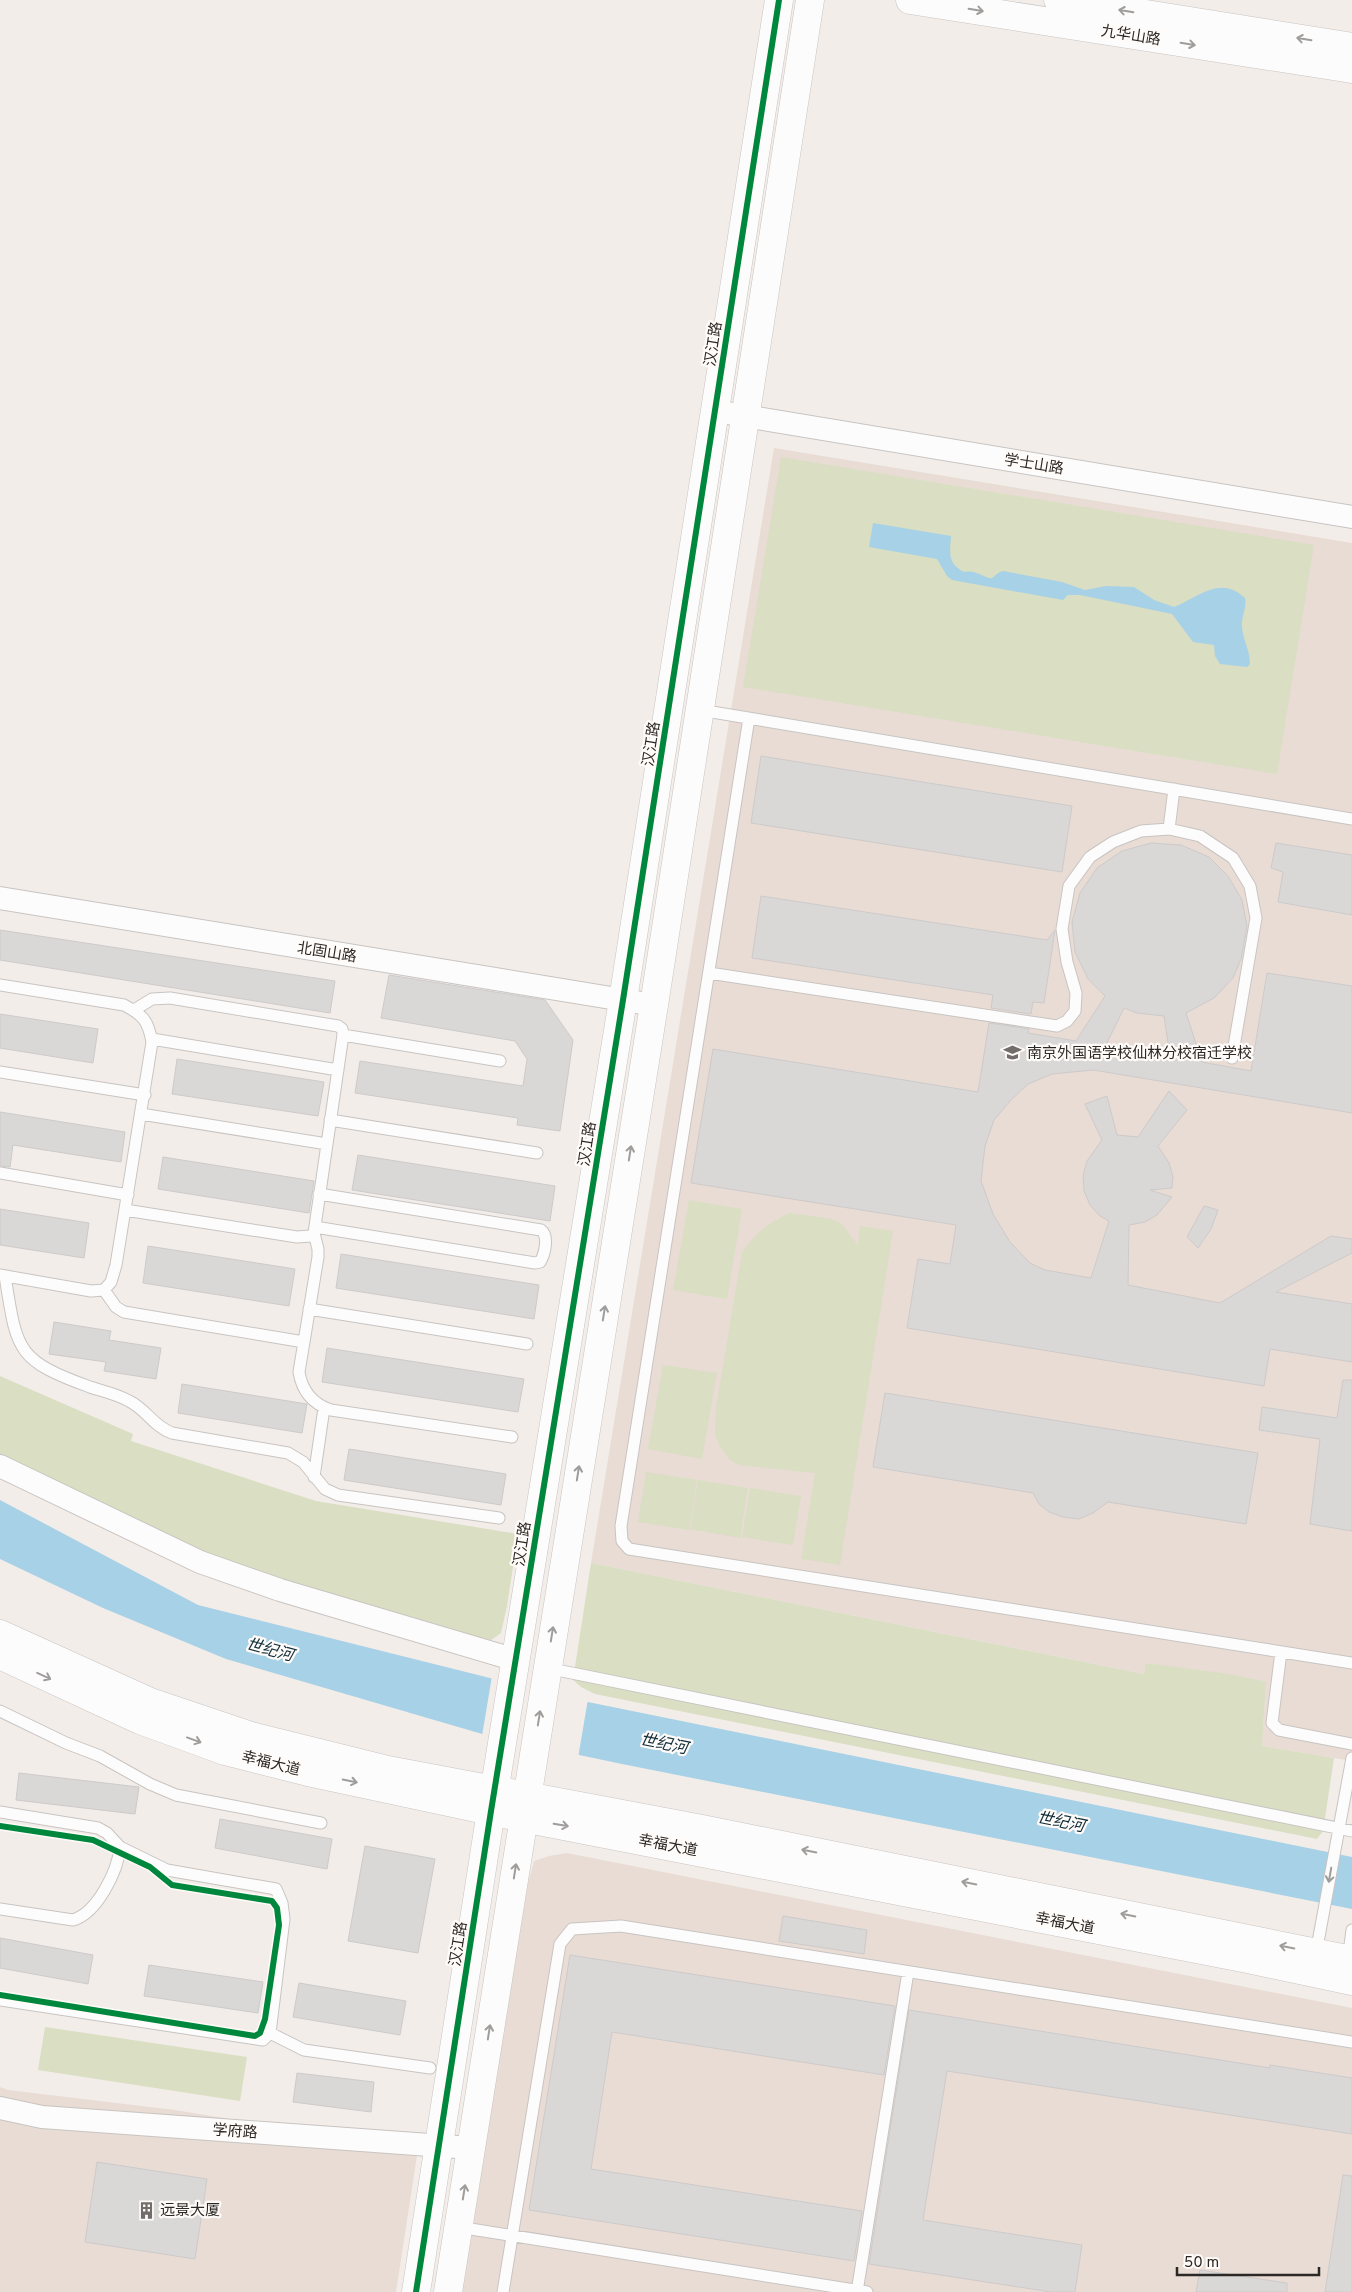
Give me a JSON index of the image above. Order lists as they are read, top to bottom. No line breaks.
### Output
{"streets":{"street":["九华山路","汉江路","学士山路","北固山路","幸福大道","学府路"]},"crossings":[["汉江路","学士山路"],["汉江路","北固山路"],["汉江路","幸福大道"],["汉江路","学府路"]],"water":["世纪河"],"places":{"school or university":["南京外国语学校仙林分校宿迁学校"],"building":["远景大厦"]},"scale_bar":"50 m"}
